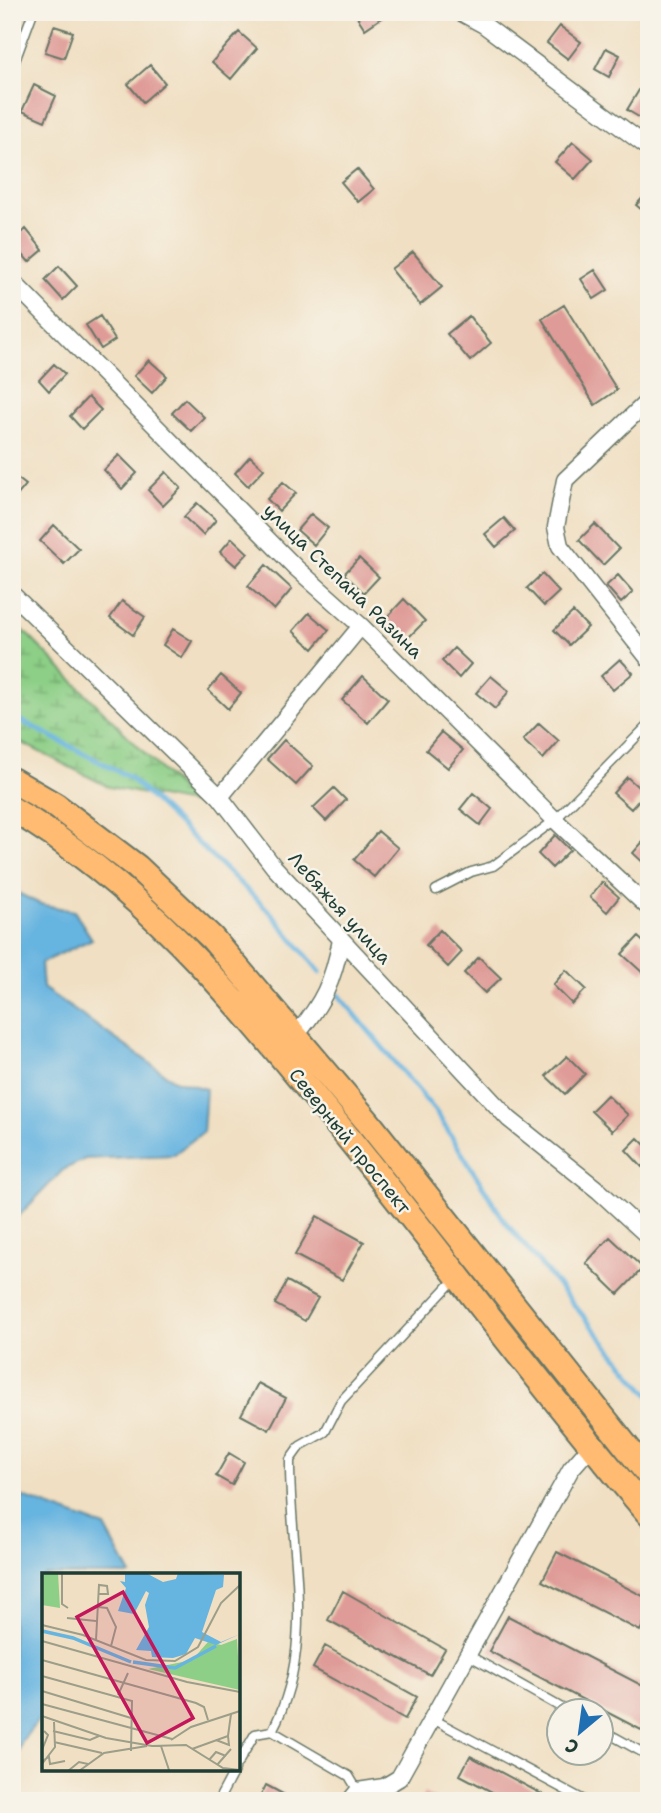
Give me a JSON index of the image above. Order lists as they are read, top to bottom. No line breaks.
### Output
{"streets":{"main road":["Северный проспект"],"street":["улица Степана Разина","Лебяжья улица"]},"north":"bottom left"}
